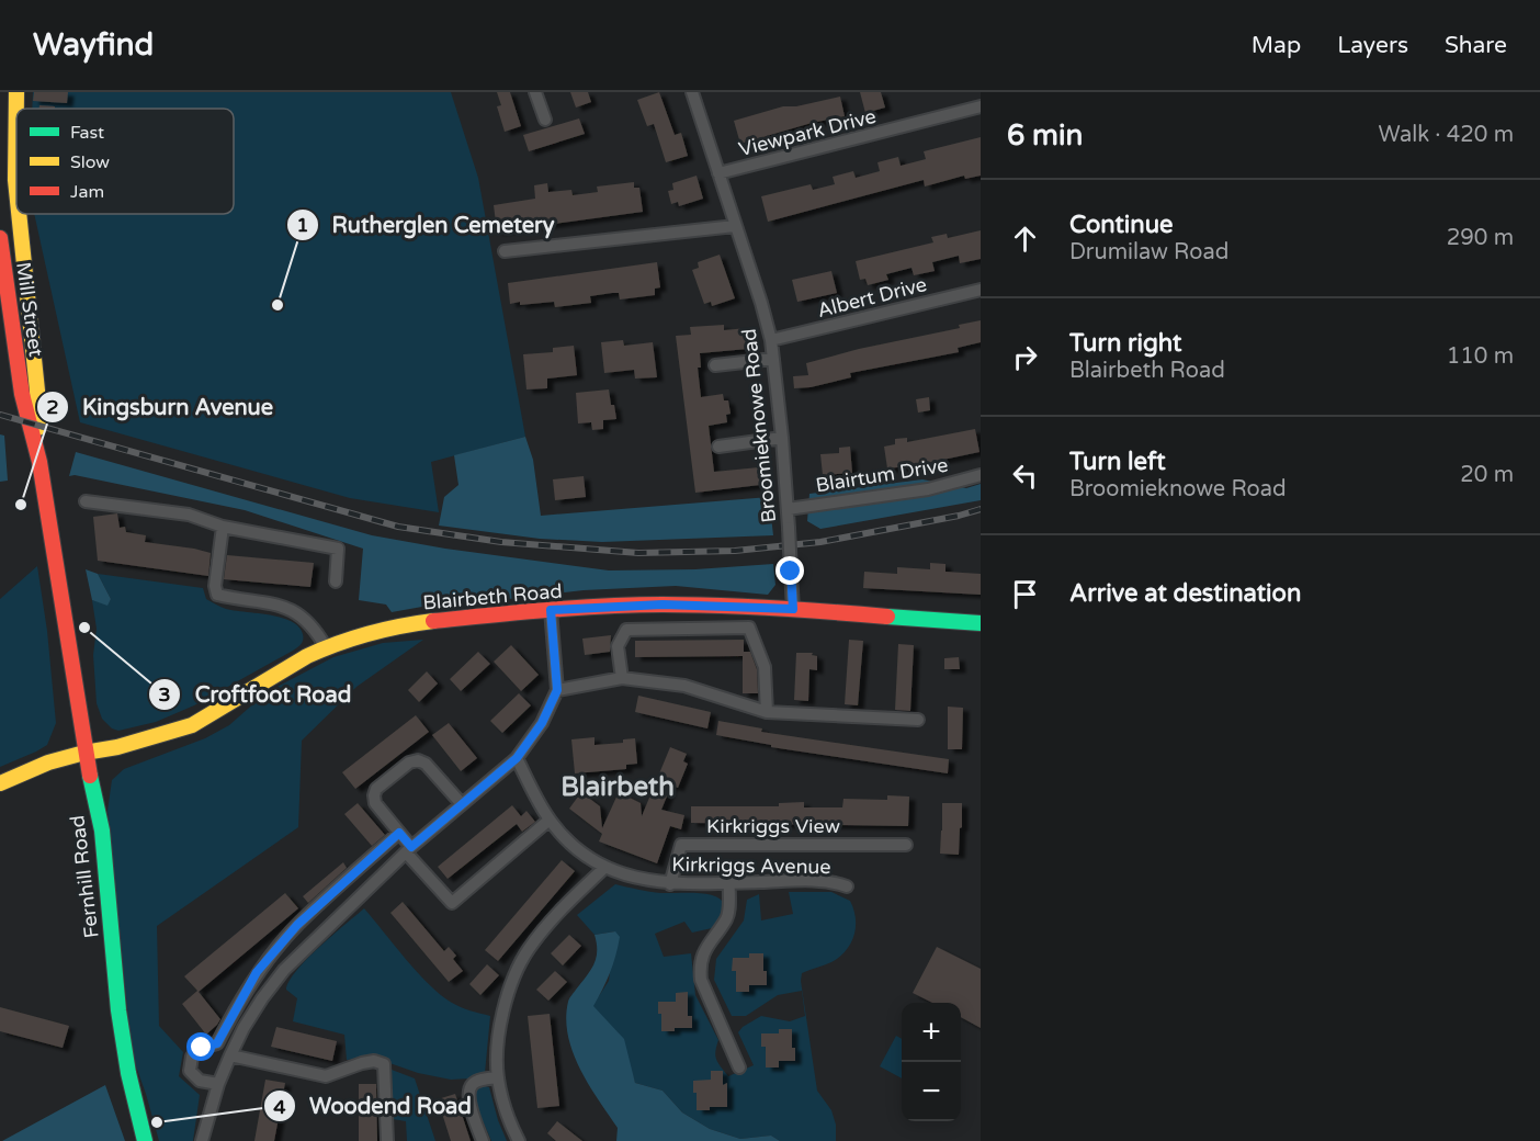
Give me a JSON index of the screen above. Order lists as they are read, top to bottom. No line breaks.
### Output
{"streets":{"main road":["Mill Street","Blairbeth Road","Fernhill Road"],"street":["Viewpark Drive","Albert Drive","Broomieknowe Road","Blairtum Drive","Kirkriggs View","Kirkriggs Avenue"]},"crossings":[["Viewpark Drive","Broomieknowe Road"],["Albert Drive","Broomieknowe Road"],["Mill Street","Fernhill Road"],["Broomieknowe Road","Blairtum Drive"],["Broomieknowe Road","Blairbeth Road"],["Blairbeth Road","Fernhill Road"],["Kirkriggs View","Kirkriggs Avenue"]],"districts":["Blairbeth"],"places":["Rutherglen Cemetery","Kingsburn Avenue","Croftfoot Road","Woodend Road"],"legend":["Fast","Slow","Jam"],"page":{"header":"Wayfind","nav":["Map","Layers","Share"],"heading":["6 min","Walk · 420 m"],"list":[["Continue","Drumilaw Road","290 m"],["Turn right","Blairbeth Road","110 m"],["Turn left","Broomieknowe Road","20 m"],"Arrive at destination"],"map_buttons":["+","−"]}}
